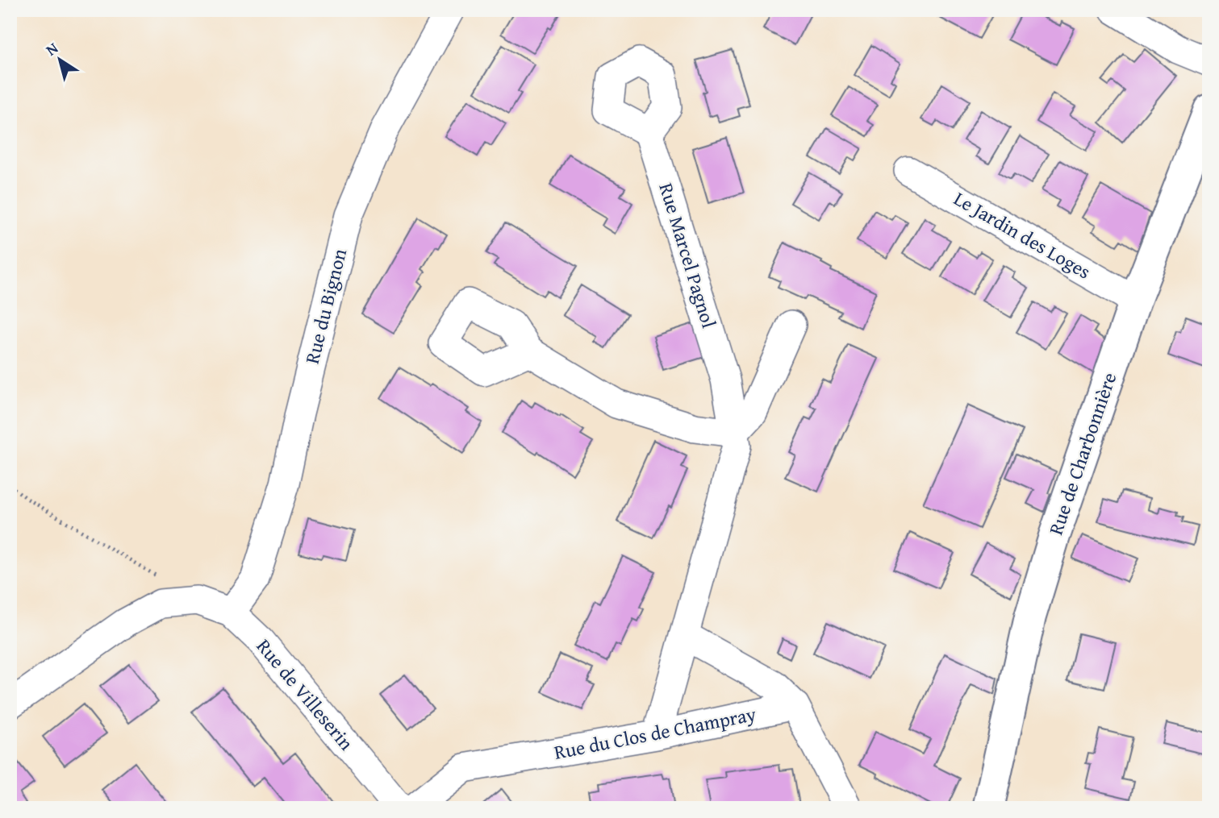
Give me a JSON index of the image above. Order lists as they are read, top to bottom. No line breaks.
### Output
{"streets":{"street":["Le Jardin des Loges","Rue Marcel Pagnol","Rue du Bignon","Rue de Charbonnière","Rue de Villeserin","Rue du Clos de Champray"]},"crossings":[["Le Jardin des Loges","Rue de Charbonnière"],["Rue Marcel Pagnol","Rue du Clos de Champray"],["Rue du Bignon","Rue de Villeserin"]],"north":"top left"}
